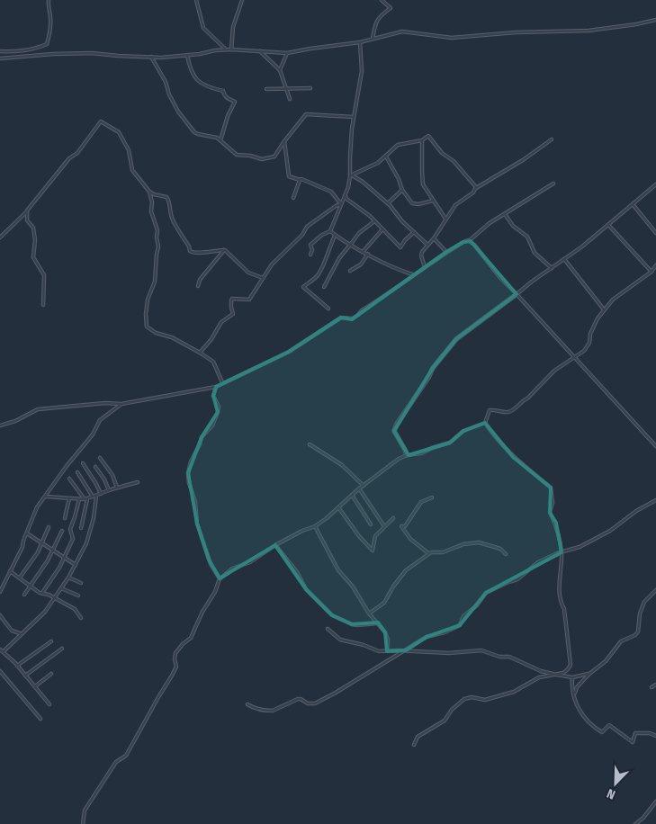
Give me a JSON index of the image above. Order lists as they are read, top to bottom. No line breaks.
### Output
{"north":"bottom left"}
